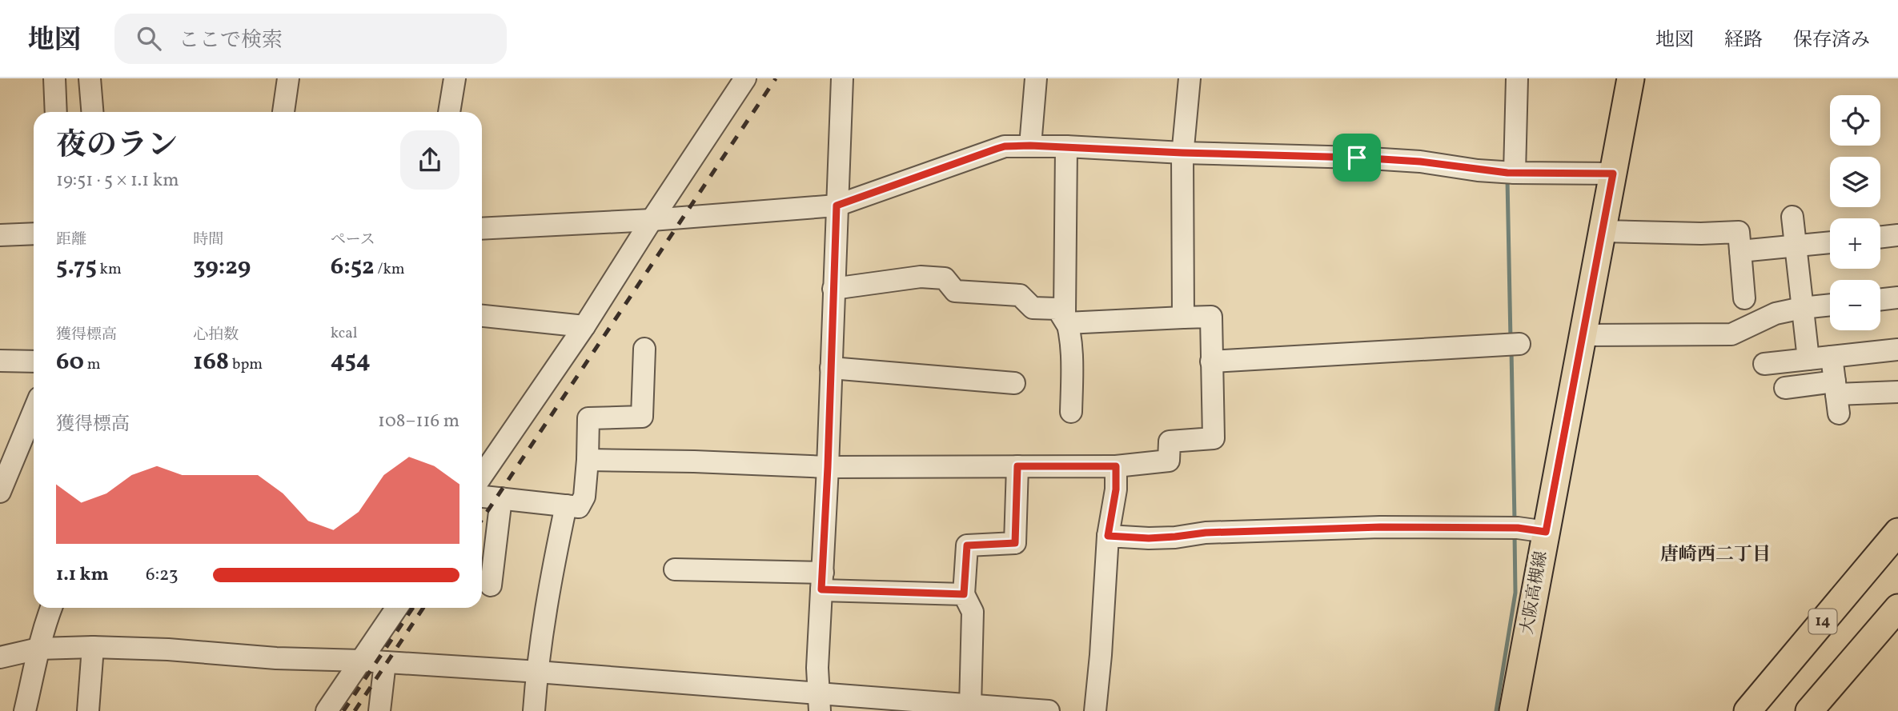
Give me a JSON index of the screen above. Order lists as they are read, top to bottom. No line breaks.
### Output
{"streets":{"main road":["大阪高槻線","14"]},"districts":["唐崎西二丁目"],"page":{"header":"地図","search":"ここで検索","nav":["地図","経路","保存済み"],"map_buttons":["+","−"],"heading":["夜のラン","19:51 · 5 × 1.1 km"],"stats":[["距離","5.75 km"],["時間","39:29"],["ペース","6:52 /km"],["獲得標高","60 m"],["心拍数","168 bpm"],["kcal","454"]],"chart":["獲得標高","108–116 m"],"list":[{"name":"1.1 km","note":"6:23"}]}}
